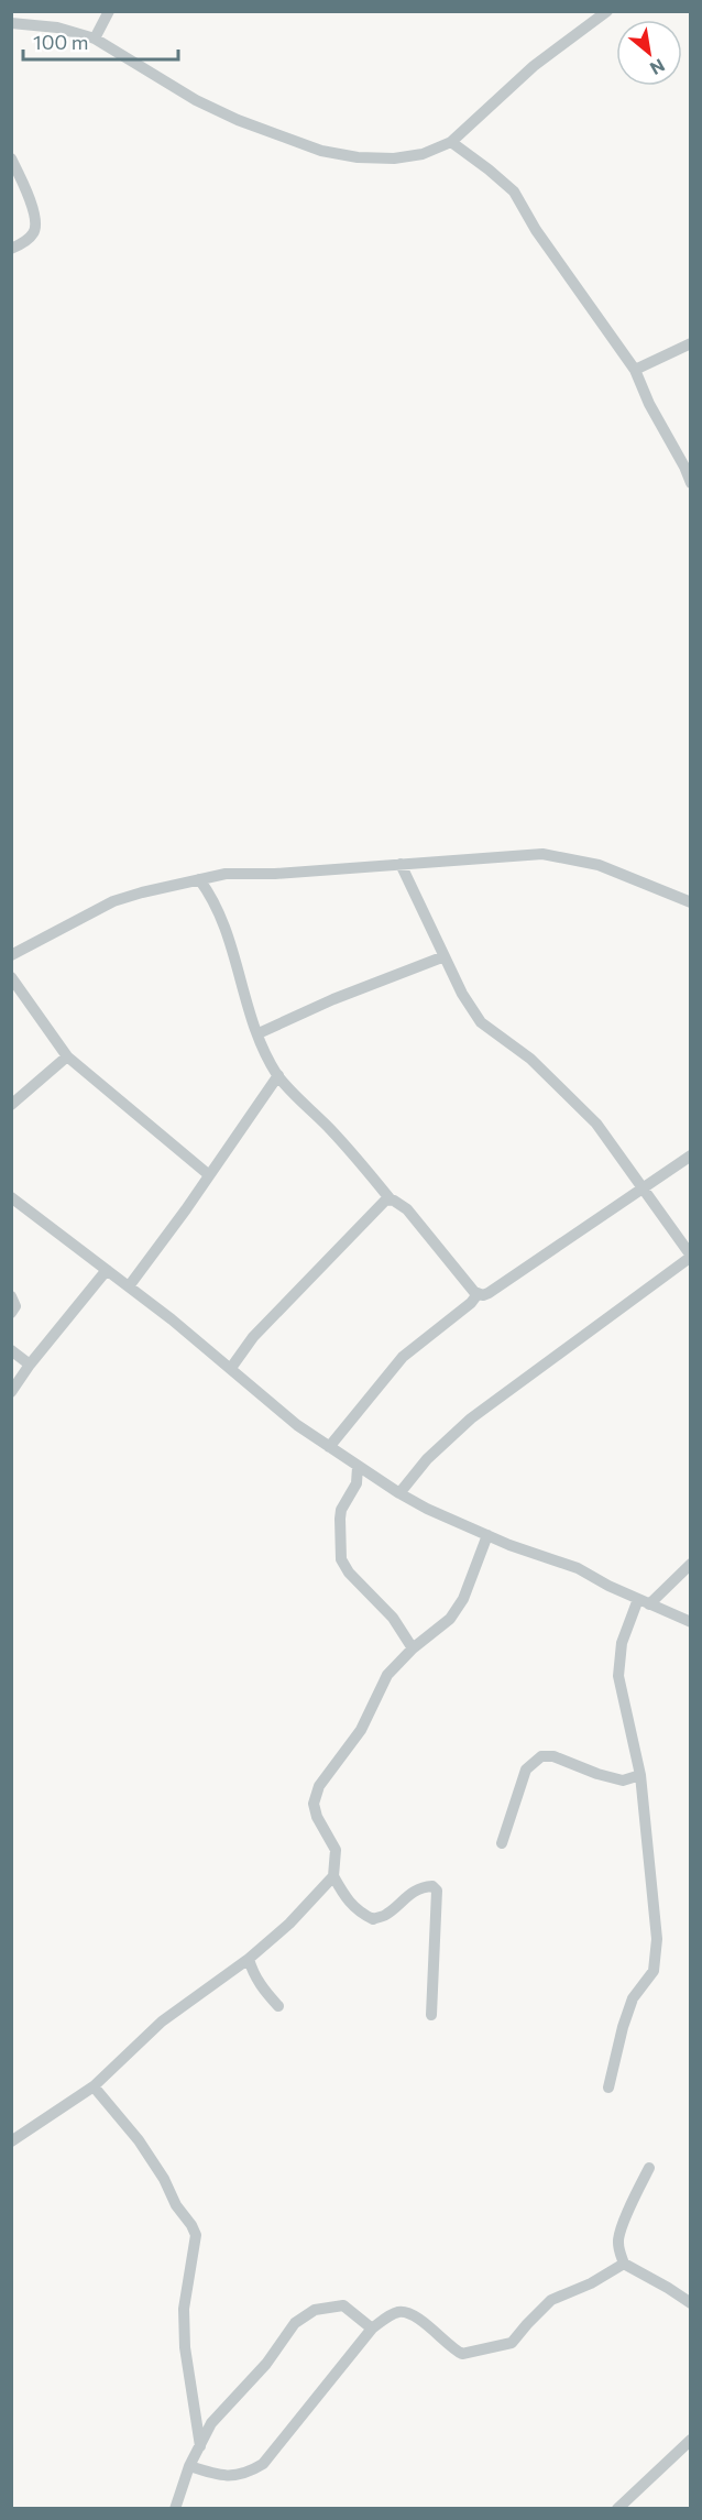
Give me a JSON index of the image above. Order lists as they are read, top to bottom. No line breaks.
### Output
{"scale_bar":"100 m","north":"bottom right"}
